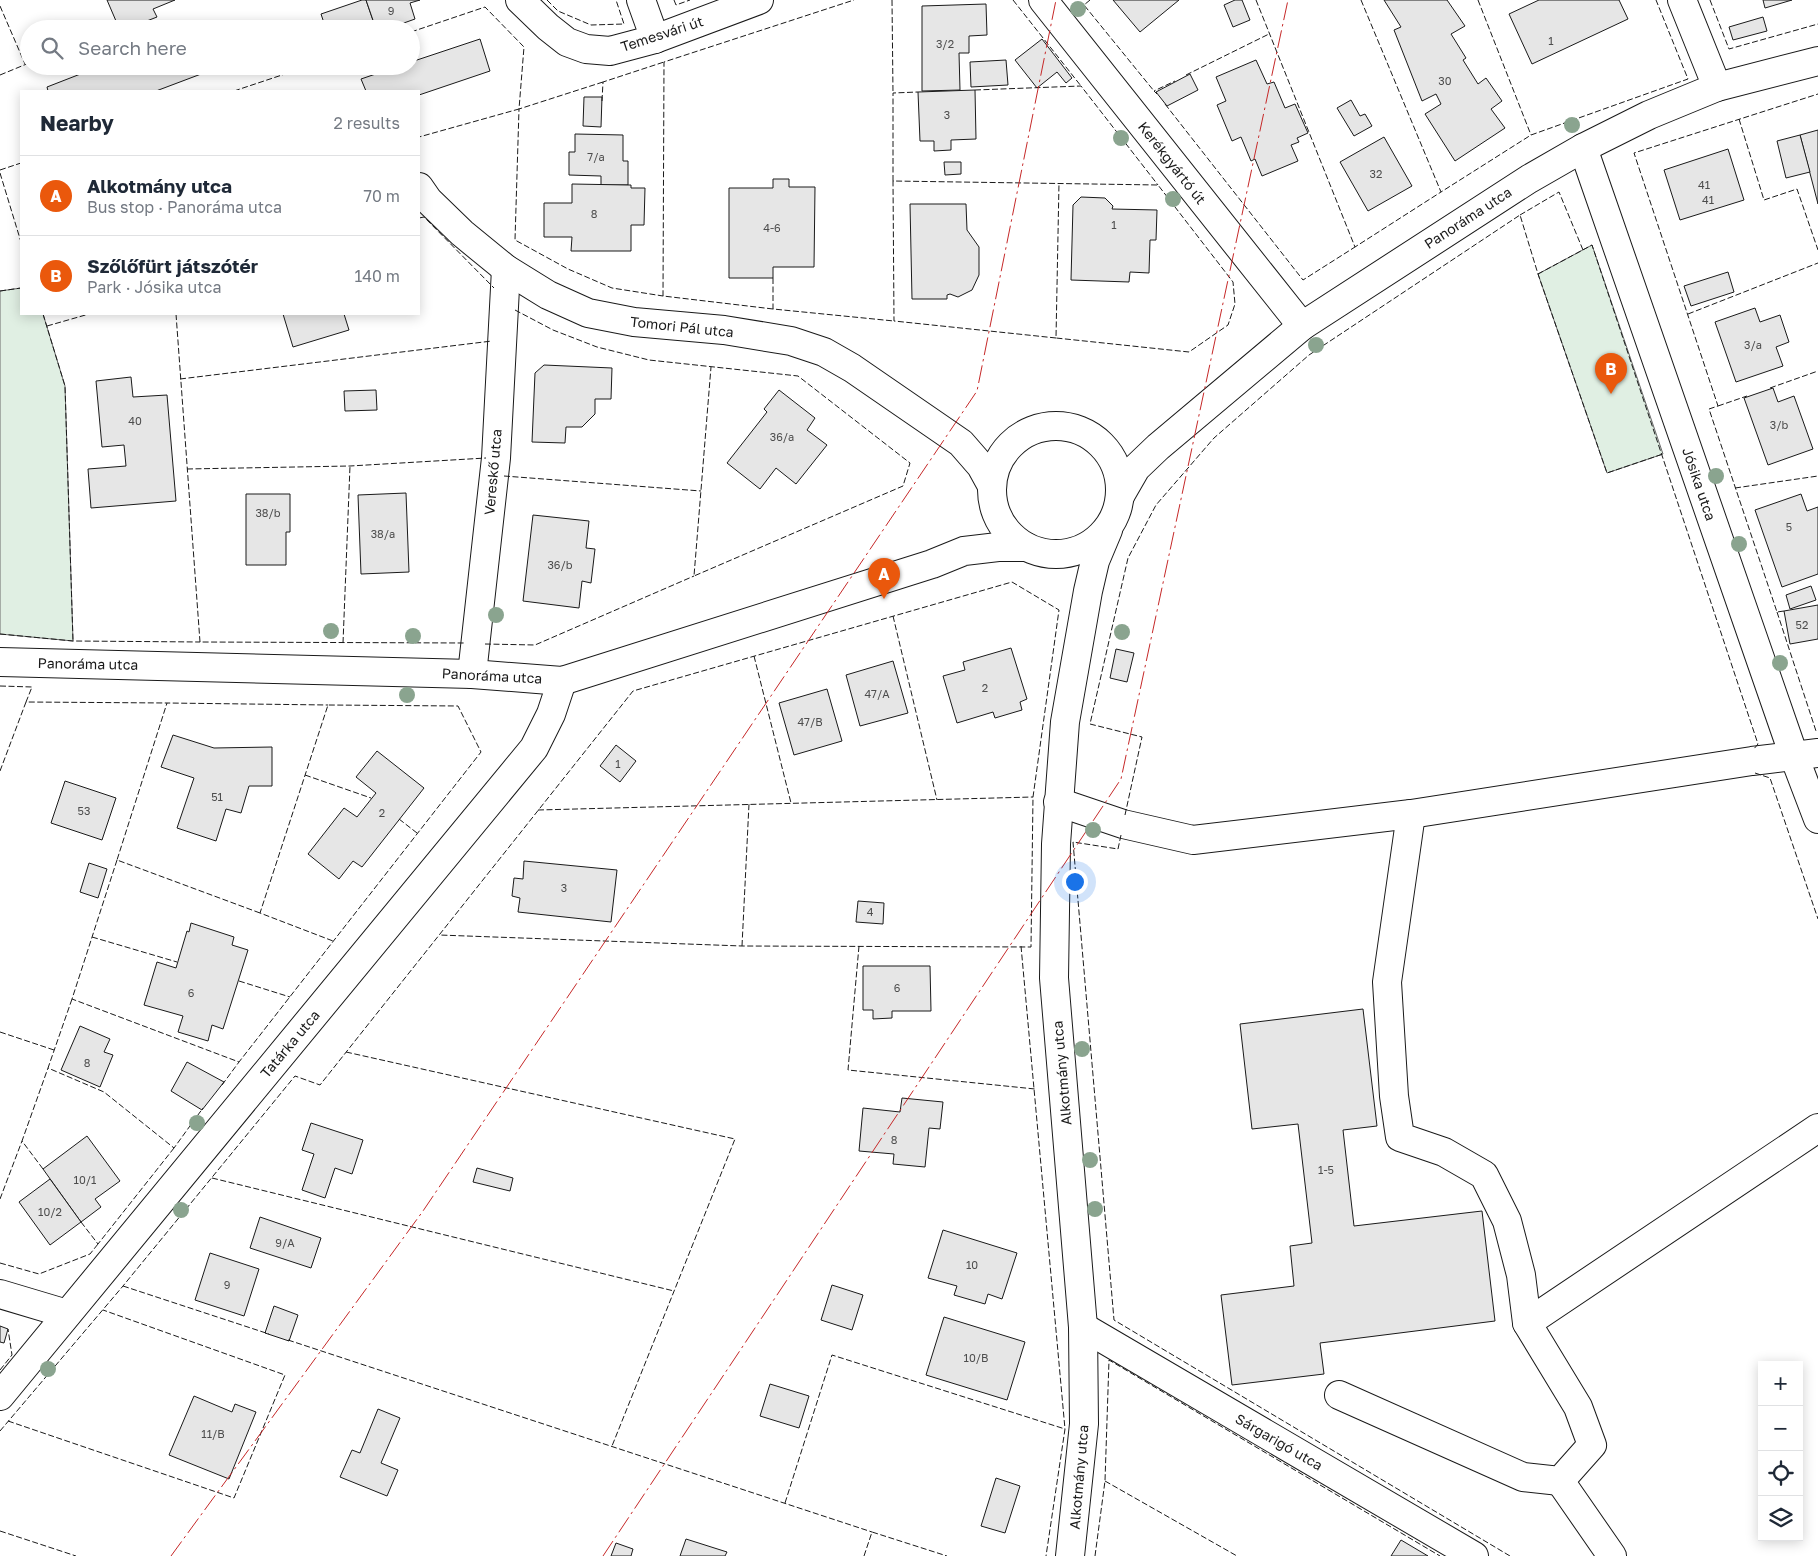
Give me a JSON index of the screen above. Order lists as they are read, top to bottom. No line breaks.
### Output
{"streets":{"street":["Temesvári út","Kerékgyártó út","Panoráma utca","Tomori Pál utca","Vereskő utca","Jósika utca","Tatárka utca","Alkotmány utca","Sárgarigó utca"]},"crossings":[["Kerékgyártó út","Panoráma utca"],["Panoráma utca","Tomori Pál utca"],["Panoráma utca","Vereskő utca"],["Panoráma utca","Jósika utca"],["Panoráma utca","Tatárka utca"],["Panoráma utca","Alkotmány utca"],["Tomori Pál utca","Vereskő utca"],["Tomori Pál utca","Alkotmány utca"],["Alkotmány utca","Sárgarigó utca"]],"house_numbers":["9","1","3/2","30","3","7/a","32","41","41","8","1","4-6","3/a","40","3/b","36/a","38/b","5","38/a","36/b","52","2","47/A","47/B","1","51","53","2","3","4","6","6","8","8","1-5","10/1","10/2","9/A","10","9","10/B","11/B"],"page":{"search":"Search here","heading":["Nearby","2 results"],"list":[{"mark":"A","name":"Alkotmány utca","note":"Bus stop · Panoráma utca","value":"70 m"},{"mark":"B","name":"Szőlőfürt játszótér","note":"Park · Jósika utca","value":"140 m"}],"pins":["B","A"],"map_buttons":["+","−"]}}
